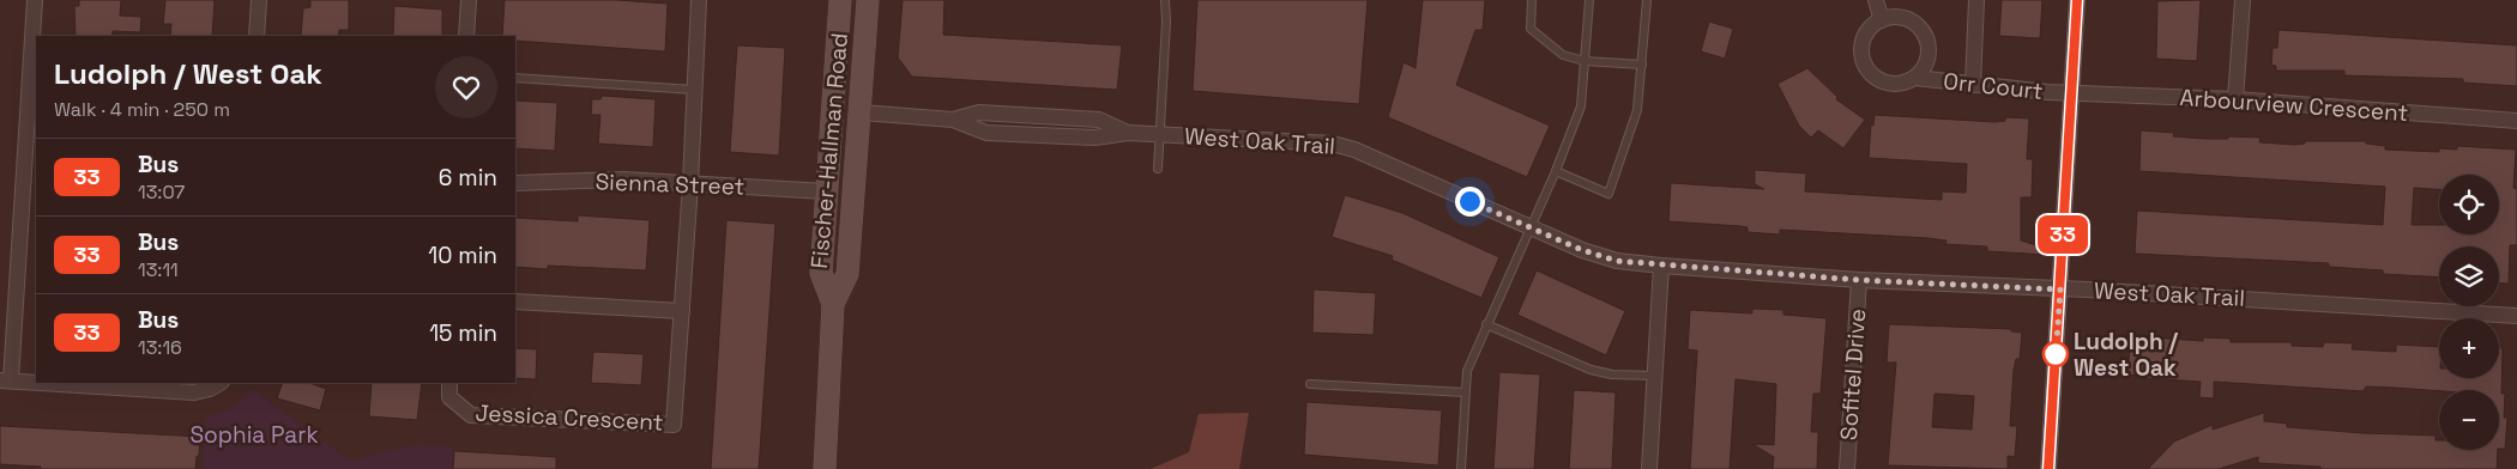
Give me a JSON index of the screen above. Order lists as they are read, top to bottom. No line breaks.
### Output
{"streets":{"main road":["Fischer-Hallman Road"],"street":["Orr Court","Arbourview Crescent","West Oak Trail","Sienna Street","Sofitel Drive","Jessica Crescent"]},"crossings":[["Orr Court","Arbourview Crescent"],["West Oak Trail","Fischer-Hallman Road"],["West Oak Trail","Sofitel Drive"],["Fischer-Hallman Road","Sienna Street"],["Sienna Street","Jessica Crescent"]],"parks":["Sophia Park"],"places":["Ludolph / West Oak"],"lines":["bus line 33"],"page":{"on_map":"33","heading":["Ludolph / West Oak","Walk · 4 min · 250 m"],"list":[{"mark":"33","name":"Bus","note":"13:07","value":"6 min"},{"mark":"33","name":"Bus","note":"13:11","value":"10 min"},{"mark":"33","name":"Bus","note":"13:16","value":"15 min"}],"map_buttons":["+","−"]}}
